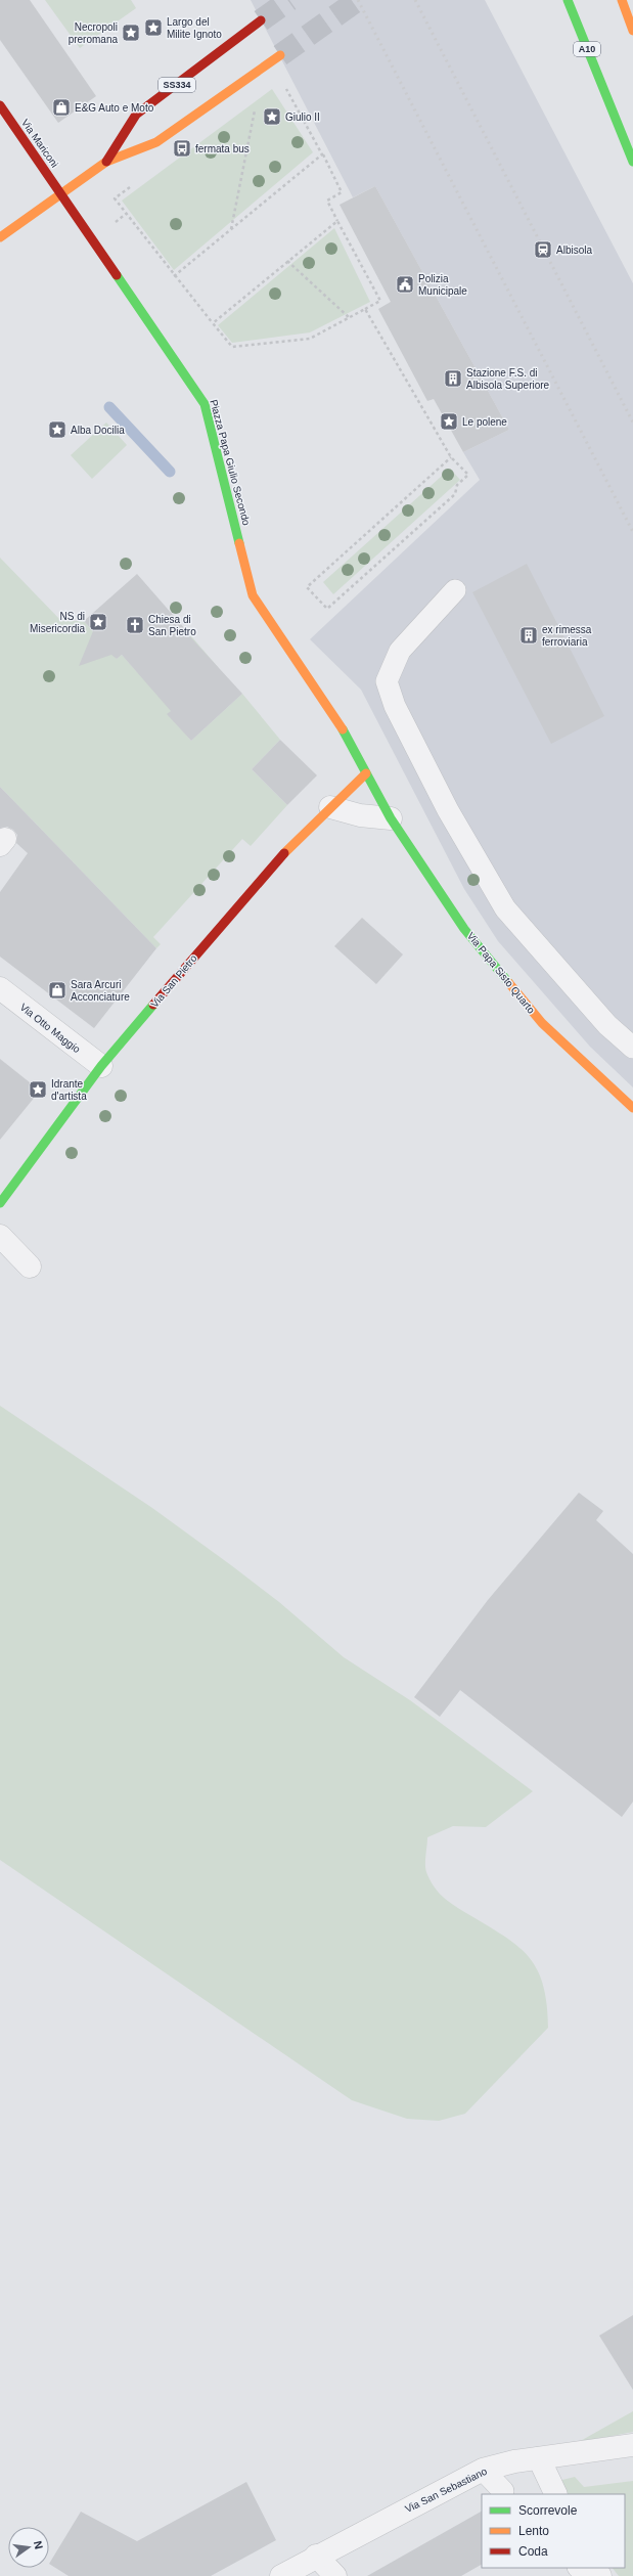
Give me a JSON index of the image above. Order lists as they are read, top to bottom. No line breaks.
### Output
{"streets":{"main road":["A10","SS334","Via Mariconi","Piazza Papa Giulio Secondo","Via Papa Sisto Quarto","Via San Pietro"],"street":["Via Otto Maggio","Via San Sebastiano"]},"crossings":[["SS334","Via Mariconi"],["SS334","Piazza Papa Giulio Secondo"],["Via Mariconi","Piazza Papa Giulio Secondo"],["Piazza Papa Giulio Secondo","Via Papa Sisto Quarto"],["Via Papa Sisto Quarto","Via San Pietro"],["Via San Pietro","Via Otto Maggio"]],"places":{"place":["Largo del Milite Ignoto","Necropoli preromana","Giulio II","Le polene","Alba Docilia","NS di Misericordia","Idrante d'artista"],"shop":["E&G Auto e Moto","Sara Arcuri Acconciature"],"bus stop":["fermata bus"],"station":["Albisola"],"public building":["Polizia Municipale"],"building":["Stazione F.S. di Albisola Superiore","ex rimessa ferroviaria"],"church":["Chiesa di San Pietro"]},"legend":["Scorrevole","Lento","Coda"],"north":"right"}
